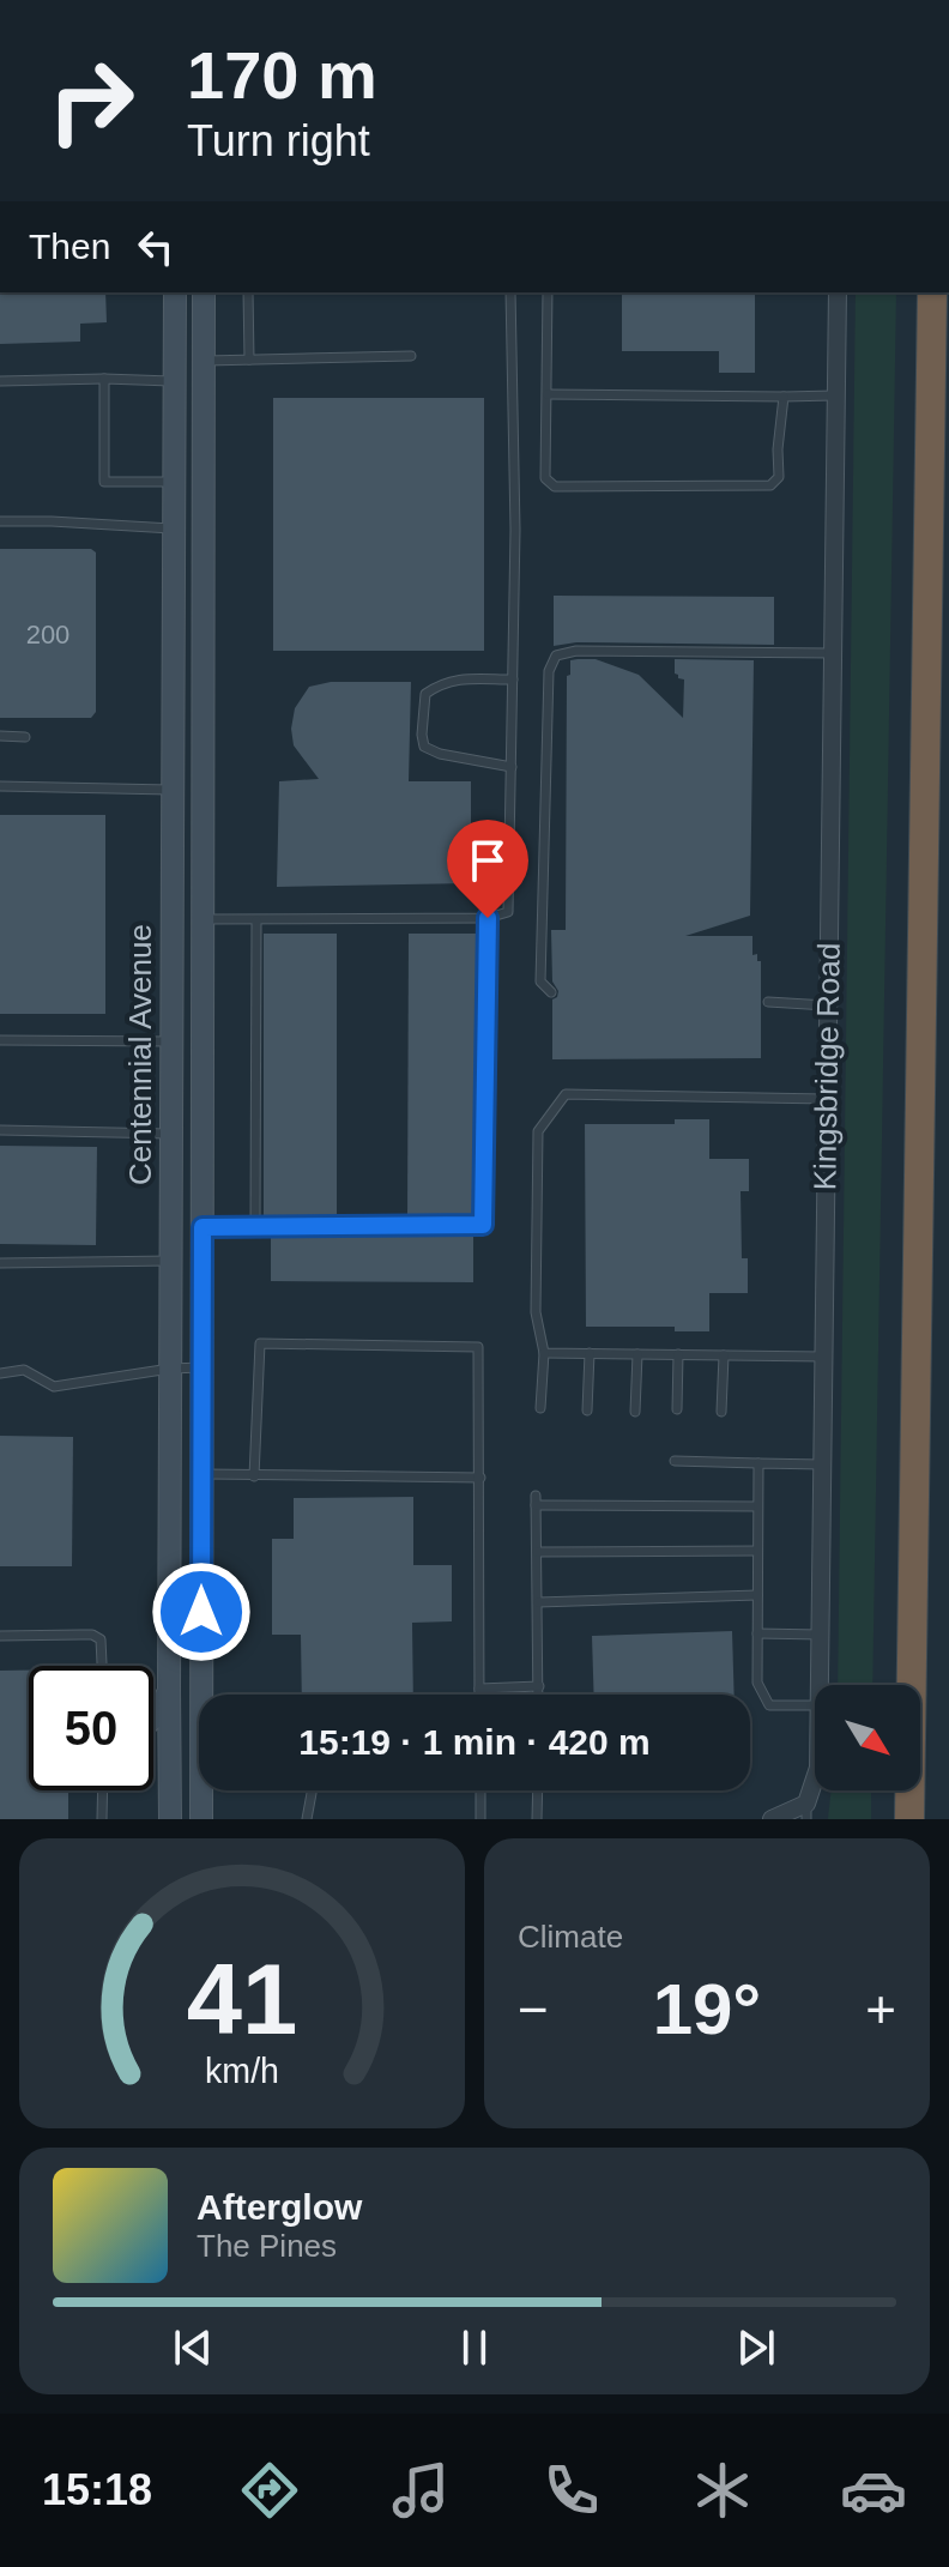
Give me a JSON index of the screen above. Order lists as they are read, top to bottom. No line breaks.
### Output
{"streets":{"main road":["Centennial Avenue"],"street":["Kingsbridge Road"]},"house_numbers":["200"],"north":"bottom right","page":{"turn":["170 m","Turn right"],"then":"Then","limit":"50","trip":"15:19 · 1 min · 420 m","tile":"Climate","heat":["−","19°","+"],"song":["Afterglow","The Pines"],"tabs":"15:18","gauge":["41","km/h"]}}
